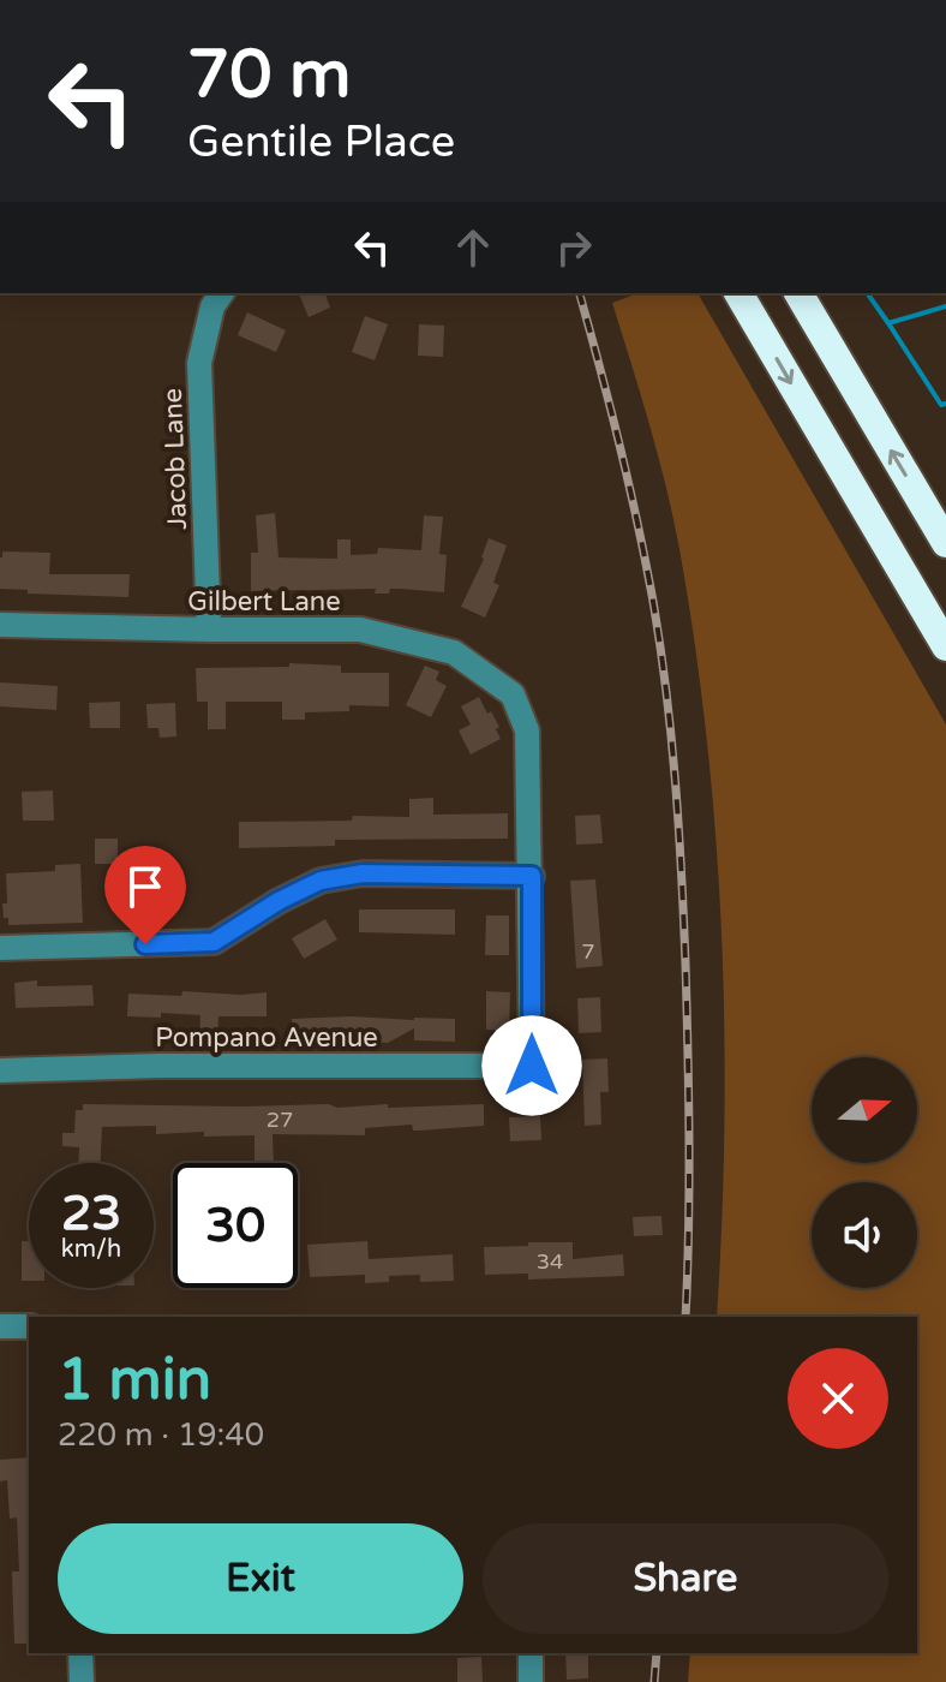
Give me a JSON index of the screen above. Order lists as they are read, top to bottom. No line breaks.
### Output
{"streets":{"street":["Jacob Lane","Gilbert Lane","Pompano Avenue"]},"crossings":[["Jacob Lane","Gilbert Lane"],["Gilbert Lane","Pompano Avenue"]],"house_numbers":["7","27","34"],"north":"right","page":{"turn":["70 m","Gentile Place"],"speed":"23 km/h","limit":"30","heading":["1 min","220 m · 19:40"],"buttons":["Exit","Share"]}}
